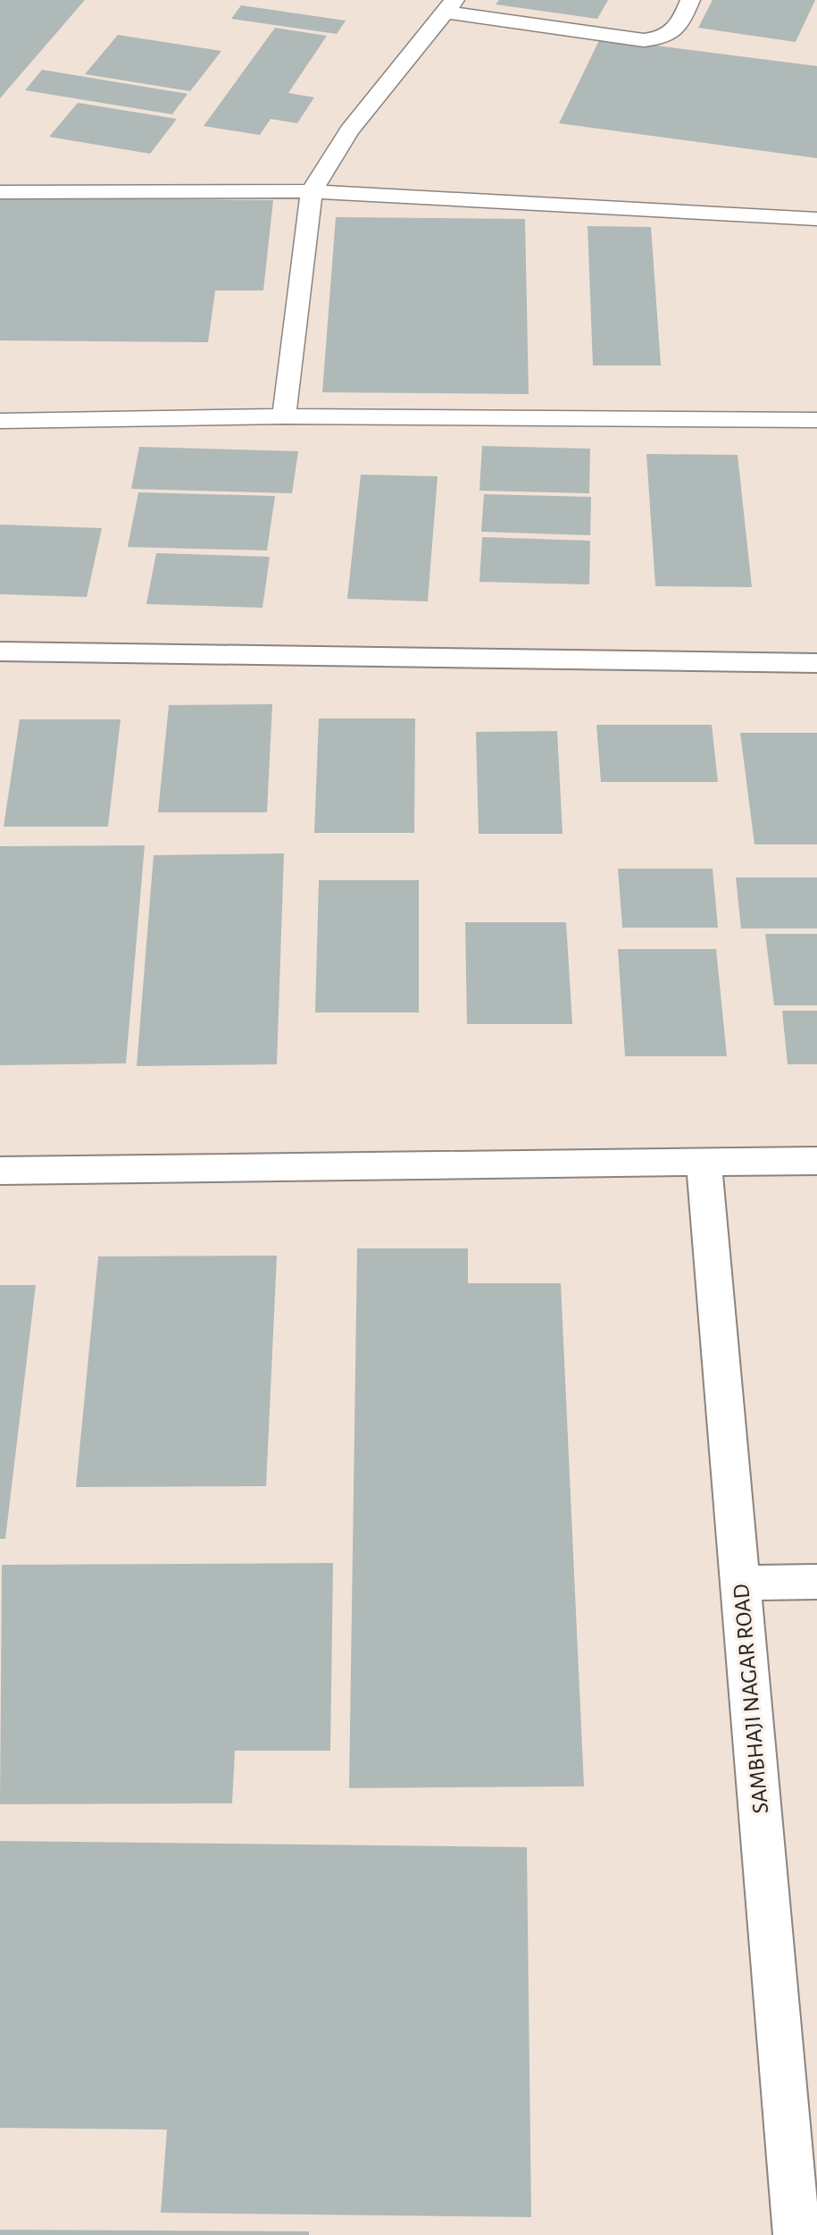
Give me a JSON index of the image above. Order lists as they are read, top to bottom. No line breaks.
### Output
{"streets":{"street":["SAMBHAJI NAGAR ROAD"]}}
